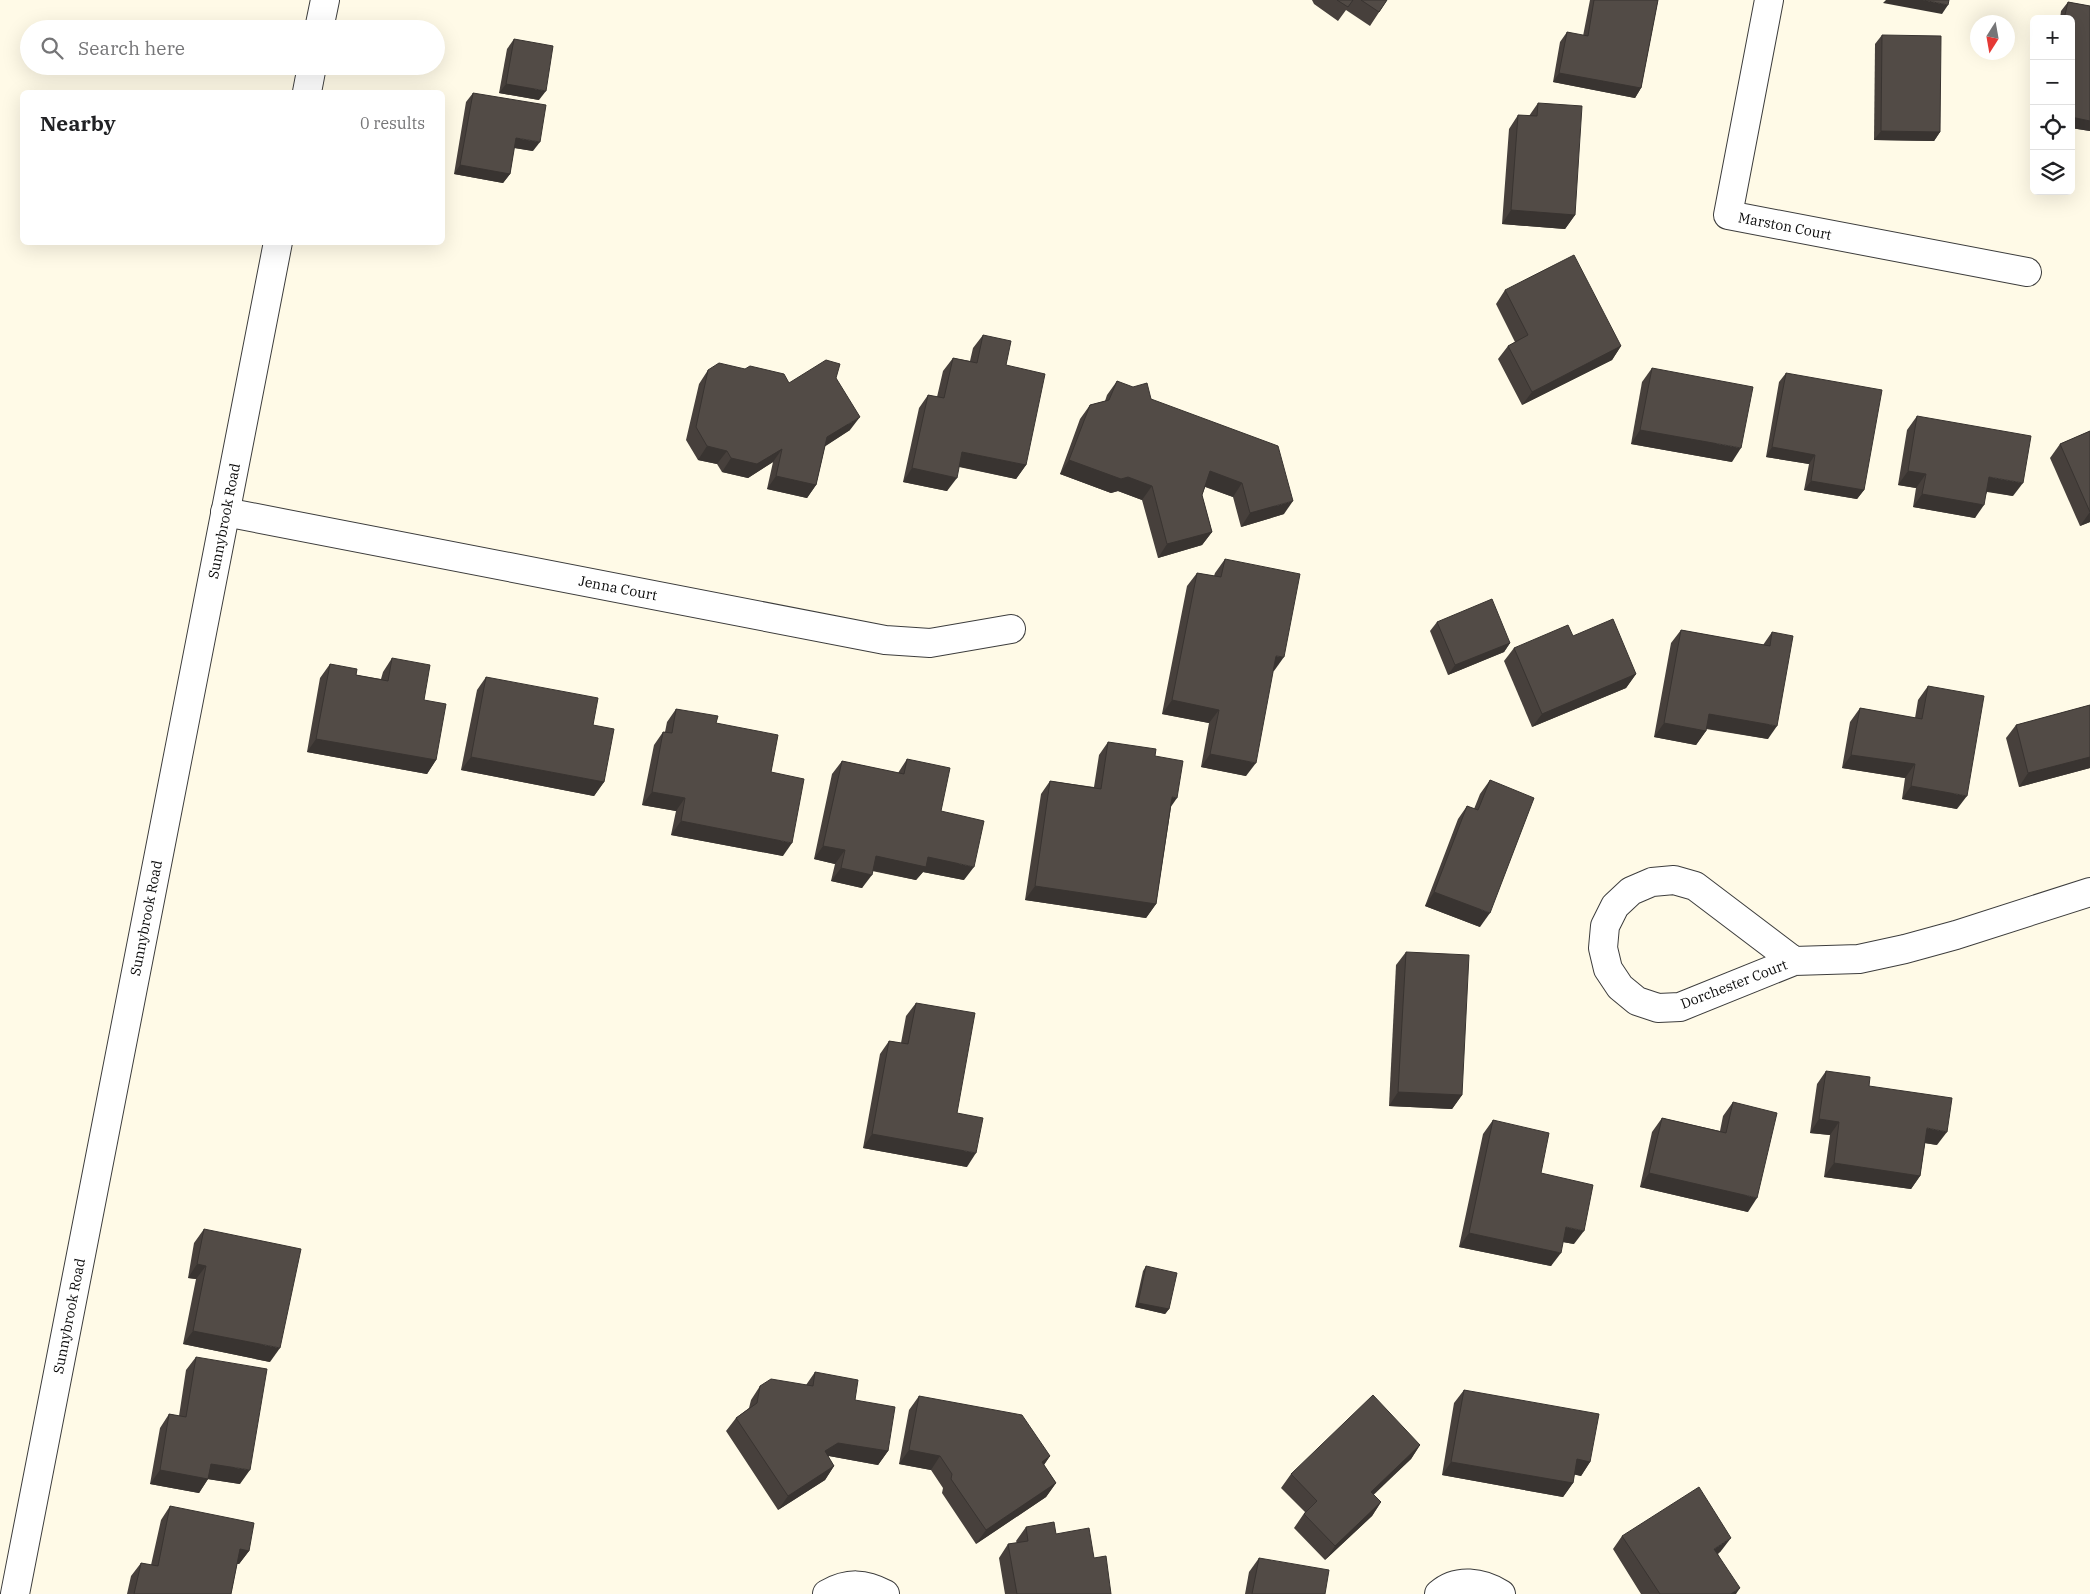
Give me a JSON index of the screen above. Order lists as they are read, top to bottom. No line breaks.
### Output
{"streets":{"street":["Marston Court","Sunnybrook Road","Jenna Court","Dorchester Court"]},"crossings":[["Sunnybrook Road","Jenna Court"]],"north":"bottom","page":{"map_buttons":["+","−"],"search":"Search here","heading":["Nearby","0 results"]}}
